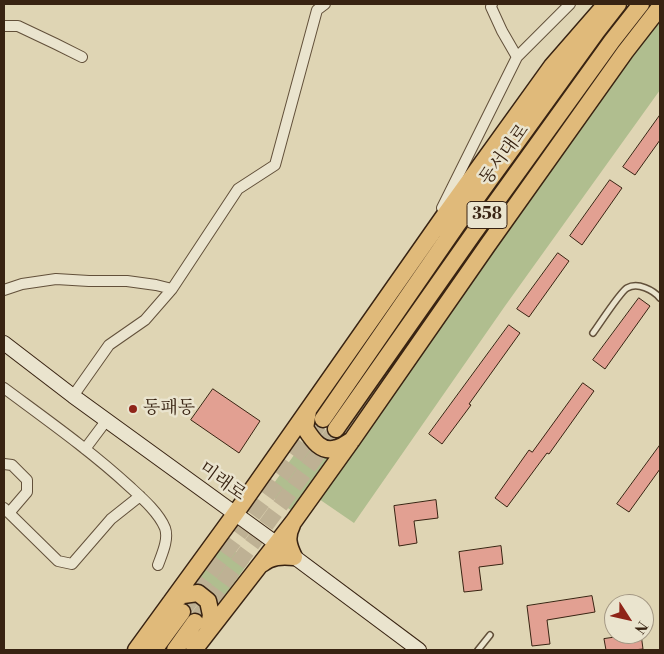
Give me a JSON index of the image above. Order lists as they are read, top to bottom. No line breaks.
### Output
{"streets":{"highway":["동서대로","358"],"main road":["미래로"]},"places":["동패동"],"north":"bottom right"}
